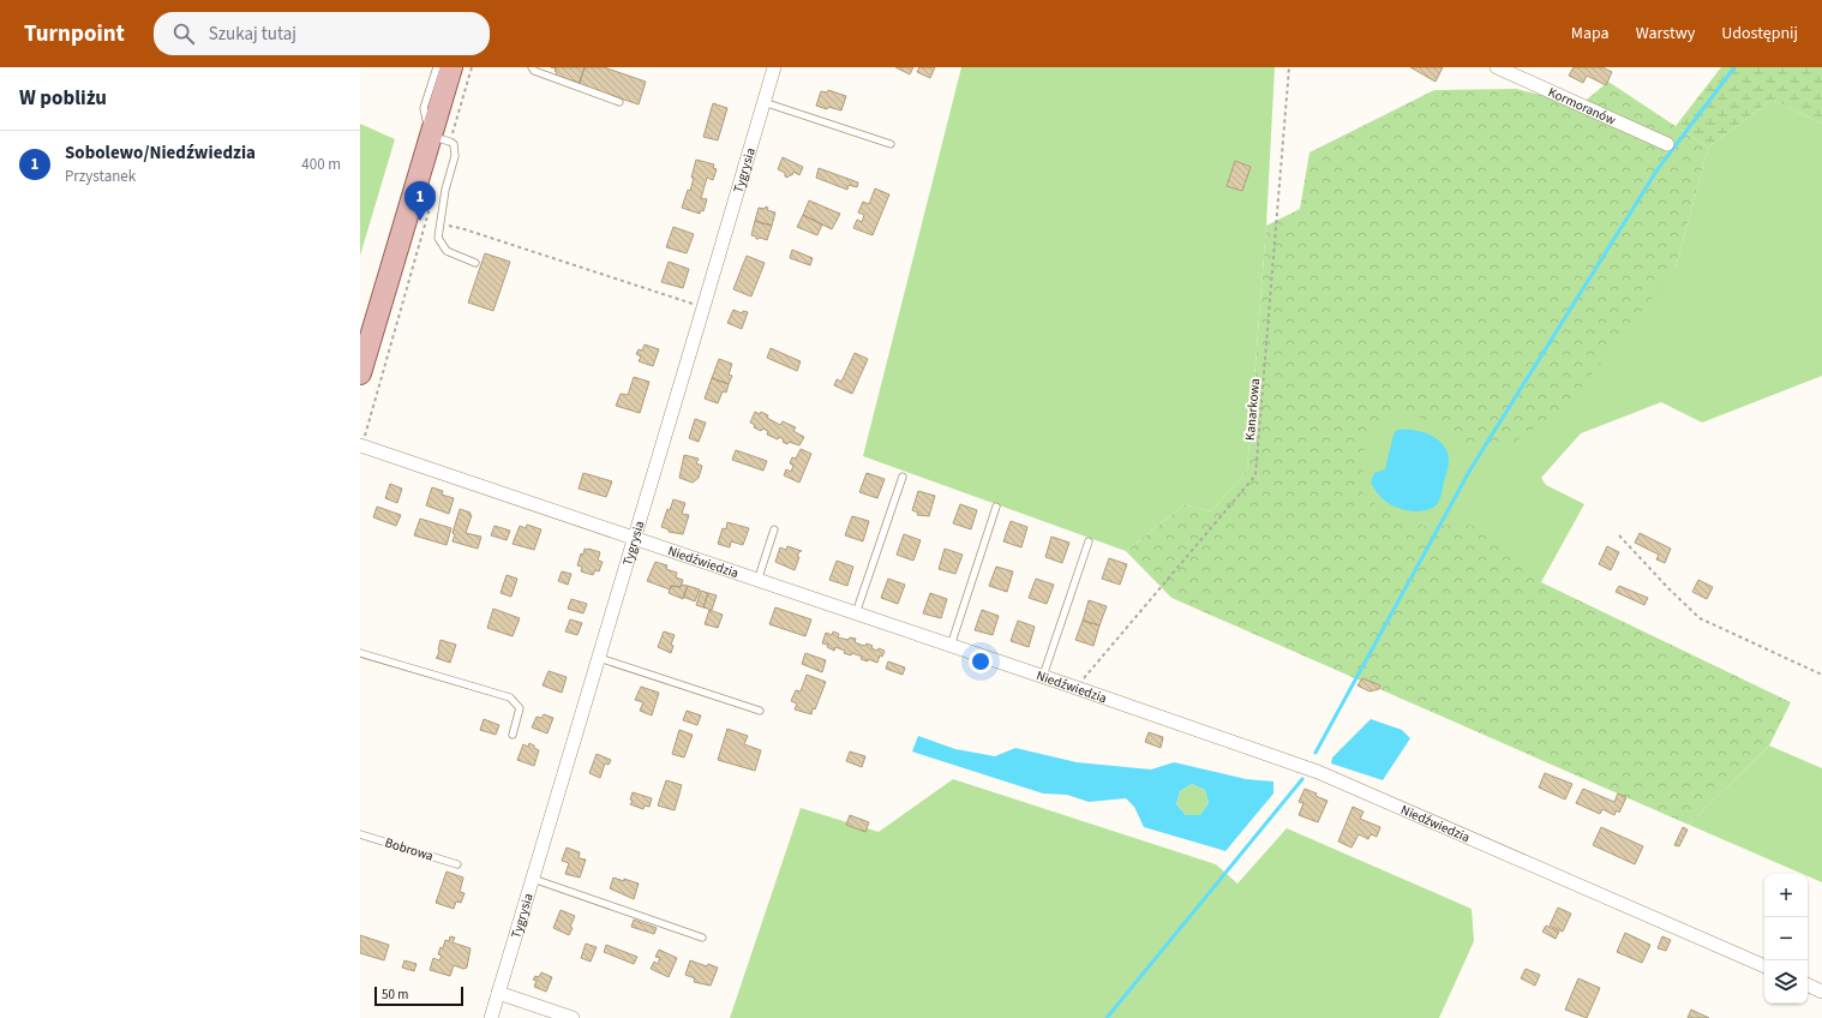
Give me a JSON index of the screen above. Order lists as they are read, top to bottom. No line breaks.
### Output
{"streets":{"street":["Kormoranów","Tygrysia","Niedźwiedzia"],"lane":["Bobrowa"],"path":["Kanarkowa"]},"crossings":[["Tygrysia","Niedźwiedzia"],["Kanarkowa","Niedźwiedzia"]],"scale_bar":"50 m","page":{"header":"Turnpoint","search":"Szukaj tutaj","nav":["Mapa","Warstwy","Udostępnij"],"heading":"W pobliżu","list":[{"mark":"1","name":"Sobolewo/Niedźwiedzia","note":"Przystanek","value":"400 m"}],"pins":"1","map_buttons":["+","−"],"scale":"50 m"}}
